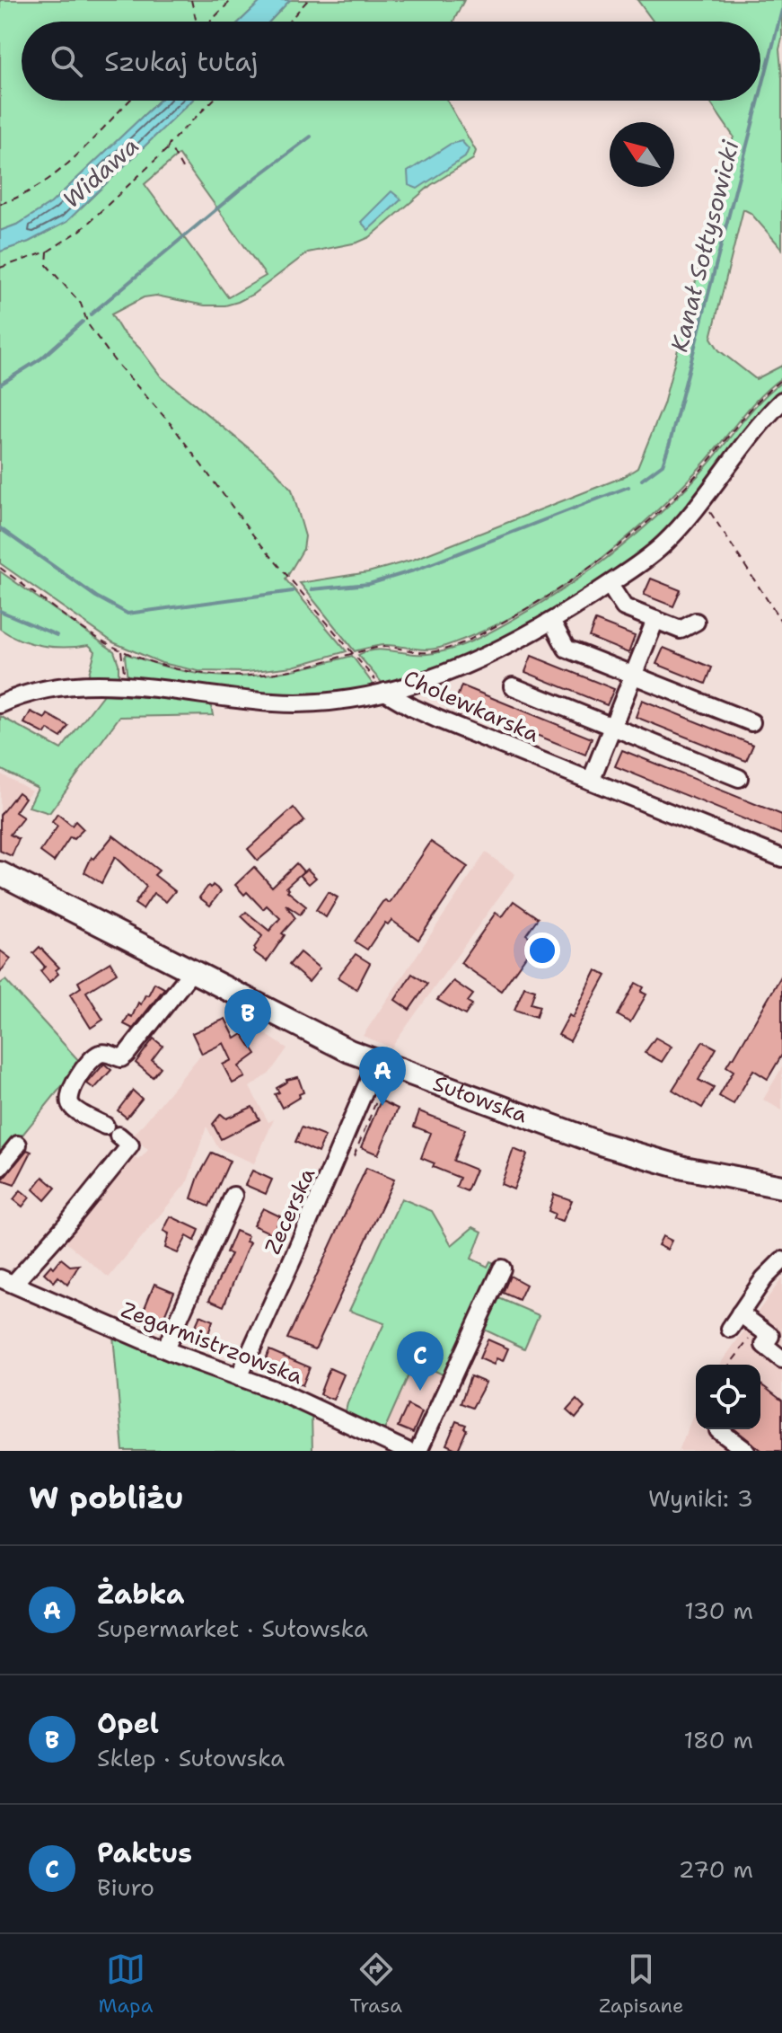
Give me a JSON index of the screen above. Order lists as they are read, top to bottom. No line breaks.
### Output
{"streets":{"main road":["Sułowska"],"street":["Cholewkarska","Zecerska","Zegarmistrzowska"]},"crossings":[["Sułowska","Zecerska"],["Zecerska","Zegarmistrzowska"]],"water":["Widawa","Kanał Sołtysowicki"],"north":"top left","page":{"search":"Szukaj tutaj","pins":["B","A","C"],"heading":["W pobliżu","Wyniki: 3"],"list":[{"mark":"A","name":"Żabka","note":"Supermarket · Sułowska","value":"130 m"},{"mark":"B","name":"Opel","note":"Sklep · Sułowska","value":"180 m"},{"mark":"C","name":"Paktus","note":"Biuro","value":"270 m"}],"nav":["Mapa","Trasa","Zapisane"]}}
